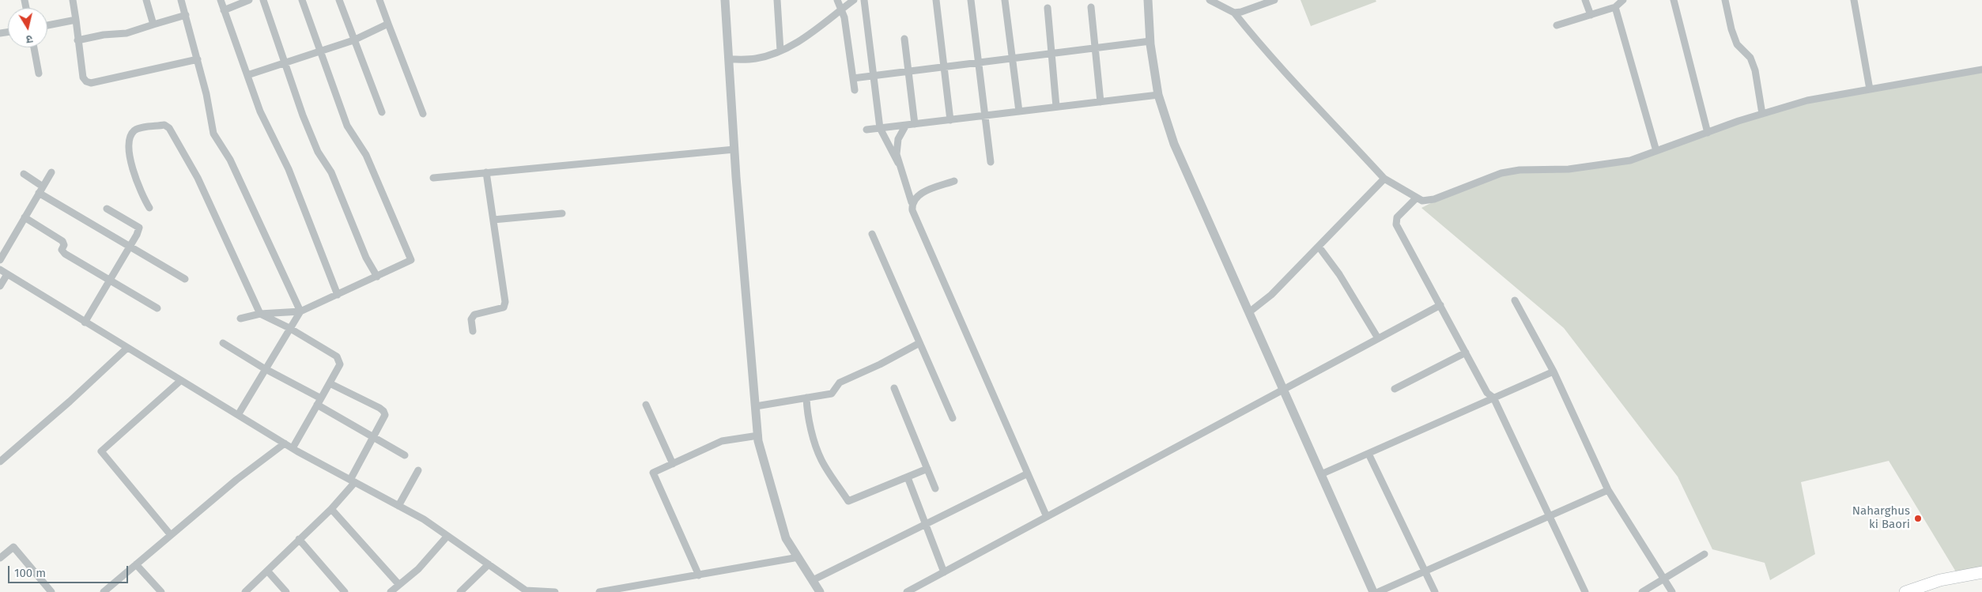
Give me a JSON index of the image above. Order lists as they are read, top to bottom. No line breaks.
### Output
{"places":["Naharghus ki Baori"],"scale_bar":"100 m","north":"bottom"}
